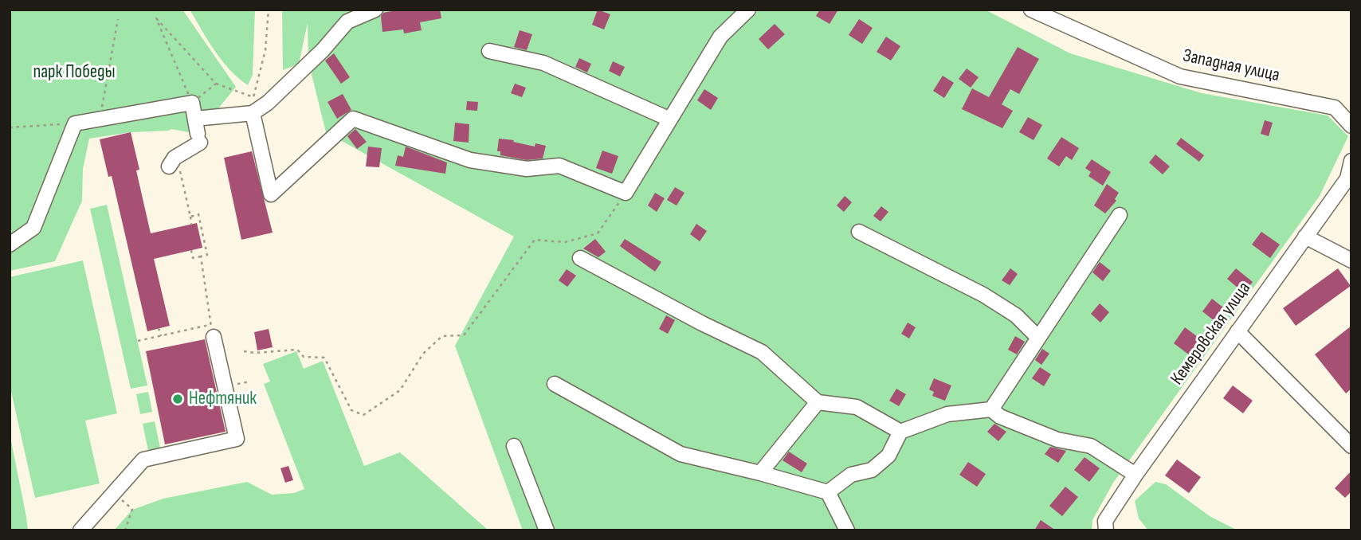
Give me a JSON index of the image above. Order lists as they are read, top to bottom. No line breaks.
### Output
{"streets":{"street":["Западная улица","Кемеровская улица"]},"parks":["парк Победы"],"places":["Нефтяник"]}
